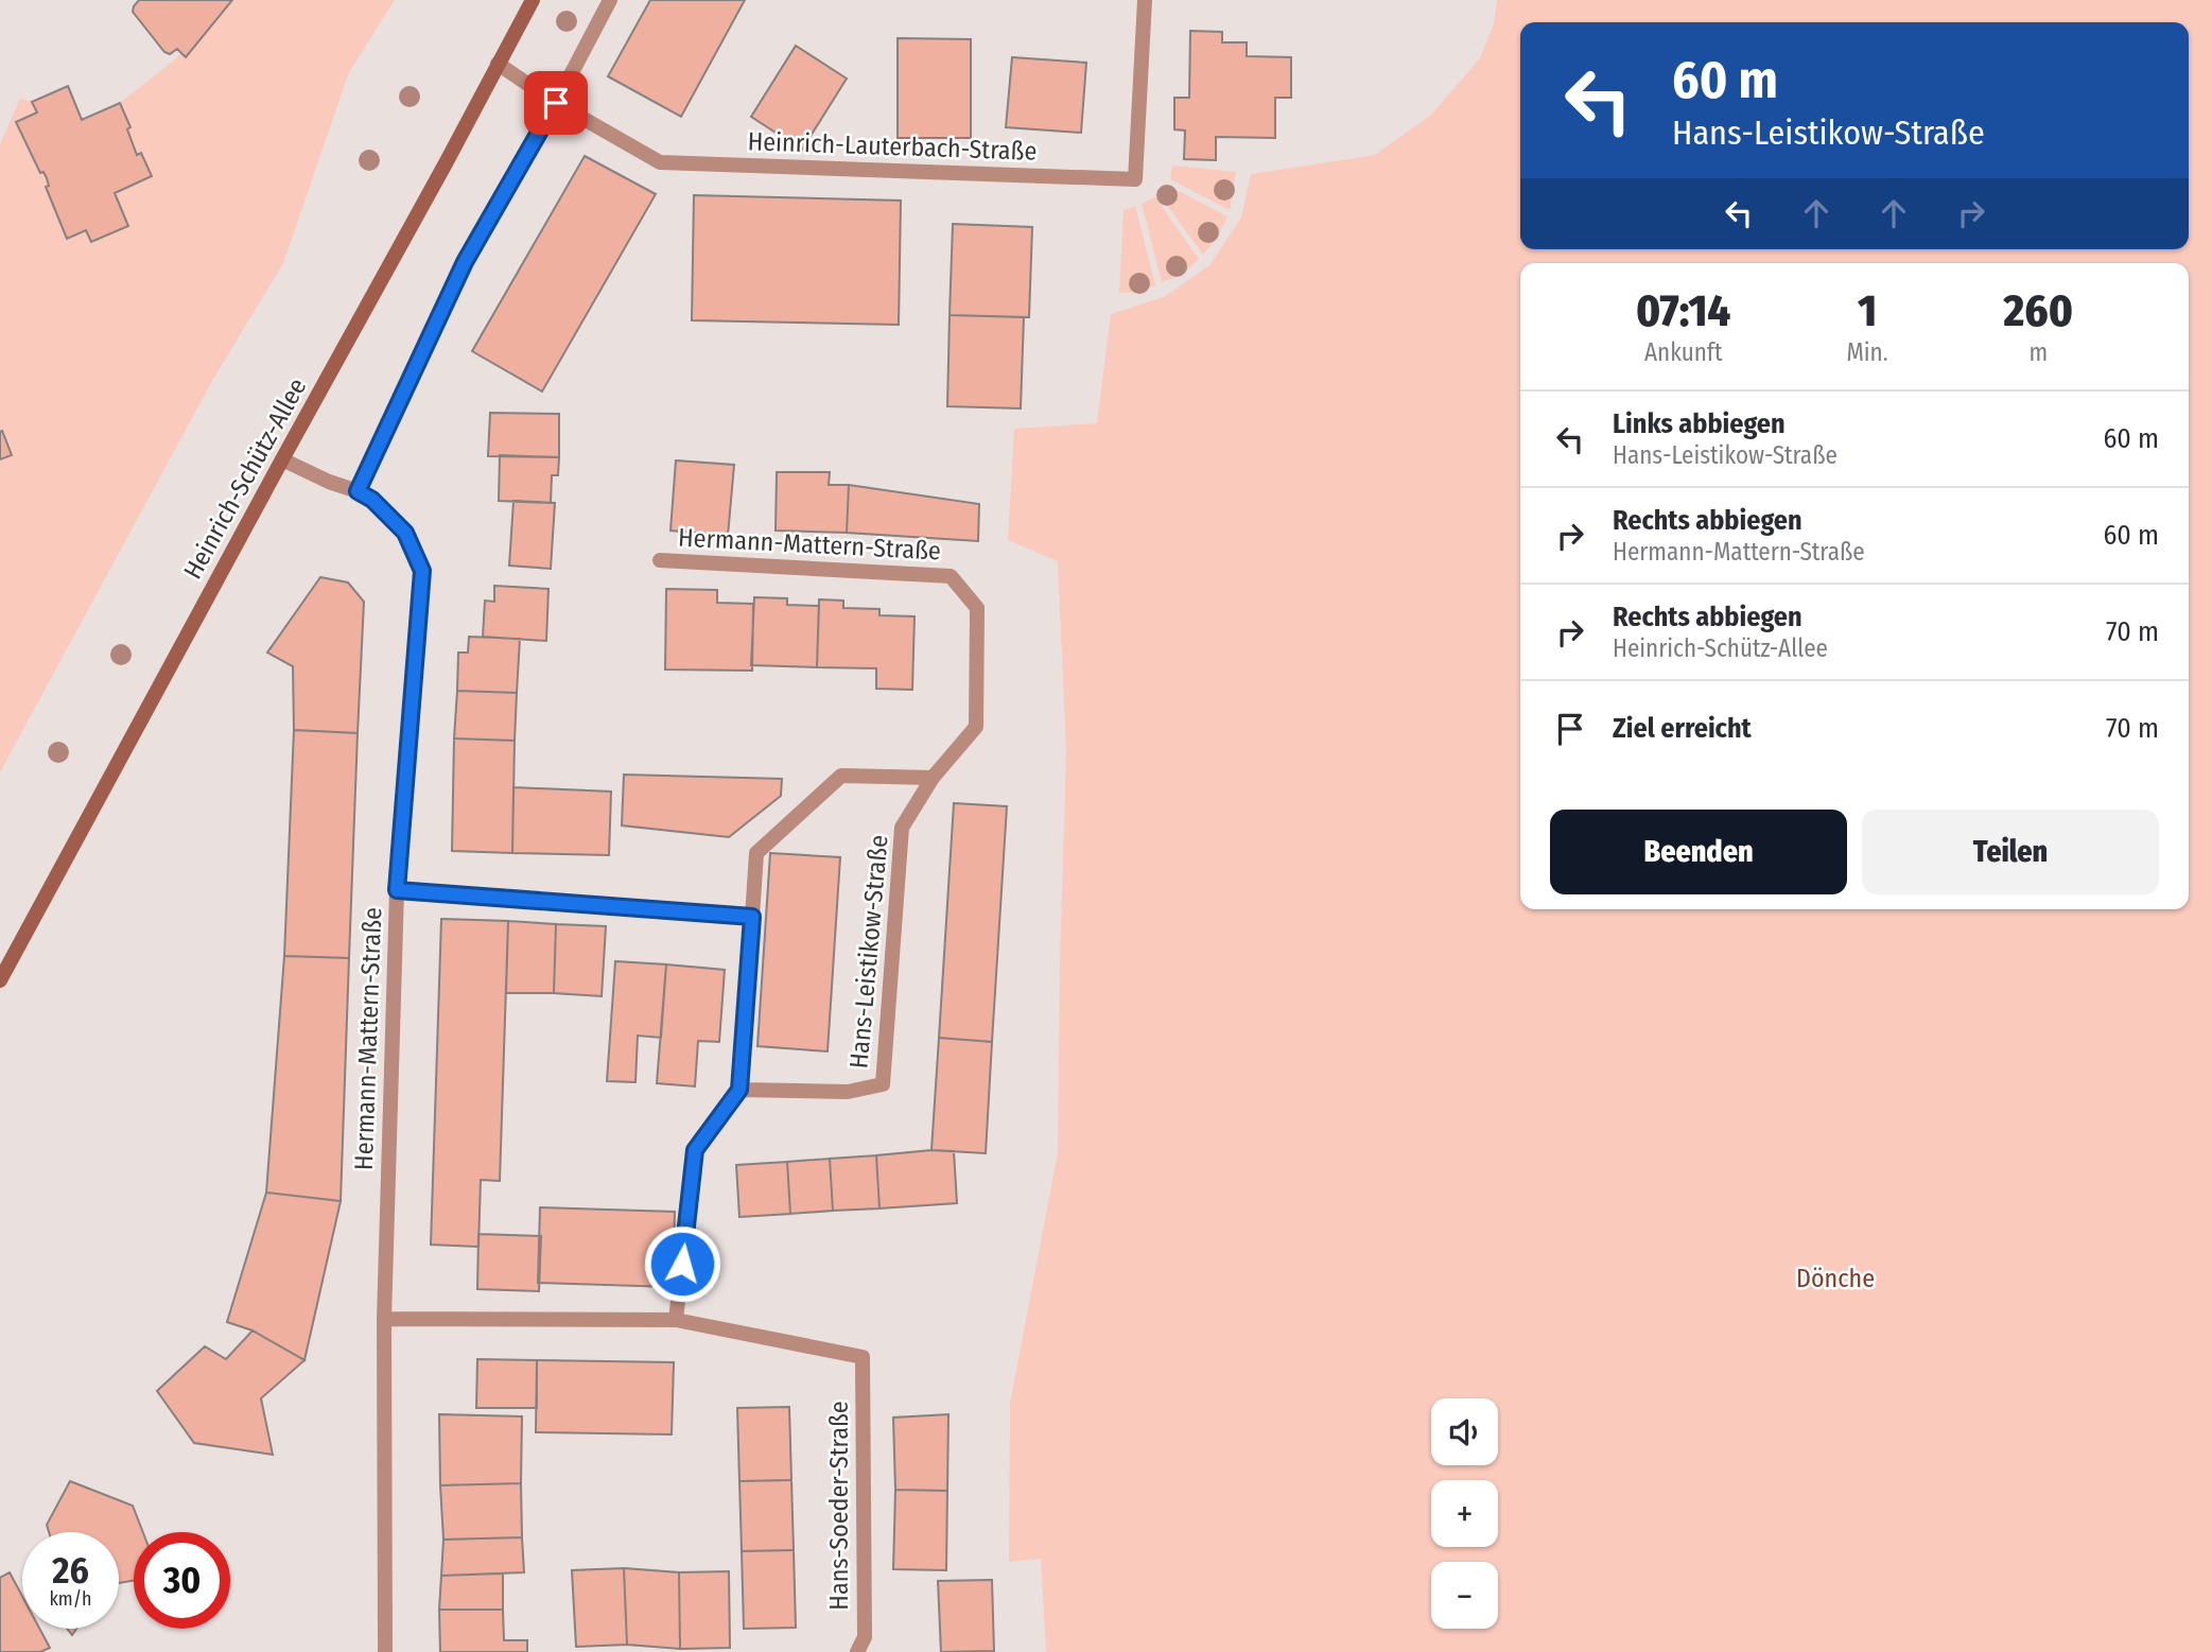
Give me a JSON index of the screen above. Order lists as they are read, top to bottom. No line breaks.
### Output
{"streets":{"main road":["Heinrich-Schütz-Allee"],"street":["Heinrich-Lauterbach-Straße","Hermann-Mattern-Straße","Hans-Leistikow-Straße","Hans-Soeder-Straße"]},"crossings":[["Heinrich-Lauterbach-Straße","Heinrich-Schütz-Allee"],["Heinrich-Schütz-Allee","Hermann-Mattern-Straße"],["Hermann-Mattern-Straße","Hans-Leistikow-Straße"]],"parks":["Dönche"],"page":{"turn":["60 m","Hans-Leistikow-Straße"],"eta":["07:14","Ankunft","1","Min.","260","m"],"list":[{"name":"Links abbiegen","note":"Hans-Leistikow-Straße","value":"60 m"},{"name":"Rechts abbiegen","note":"Hermann-Mattern-Straße","value":"60 m"},{"name":"Rechts abbiegen","note":"Heinrich-Schütz-Allee","value":"70 m"},{"name":"Ziel erreicht","value":"70 m"}],"buttons":["Beenden","Teilen"],"map_buttons":["+","−"],"speed":"26 km/h","limit":"30"}}
